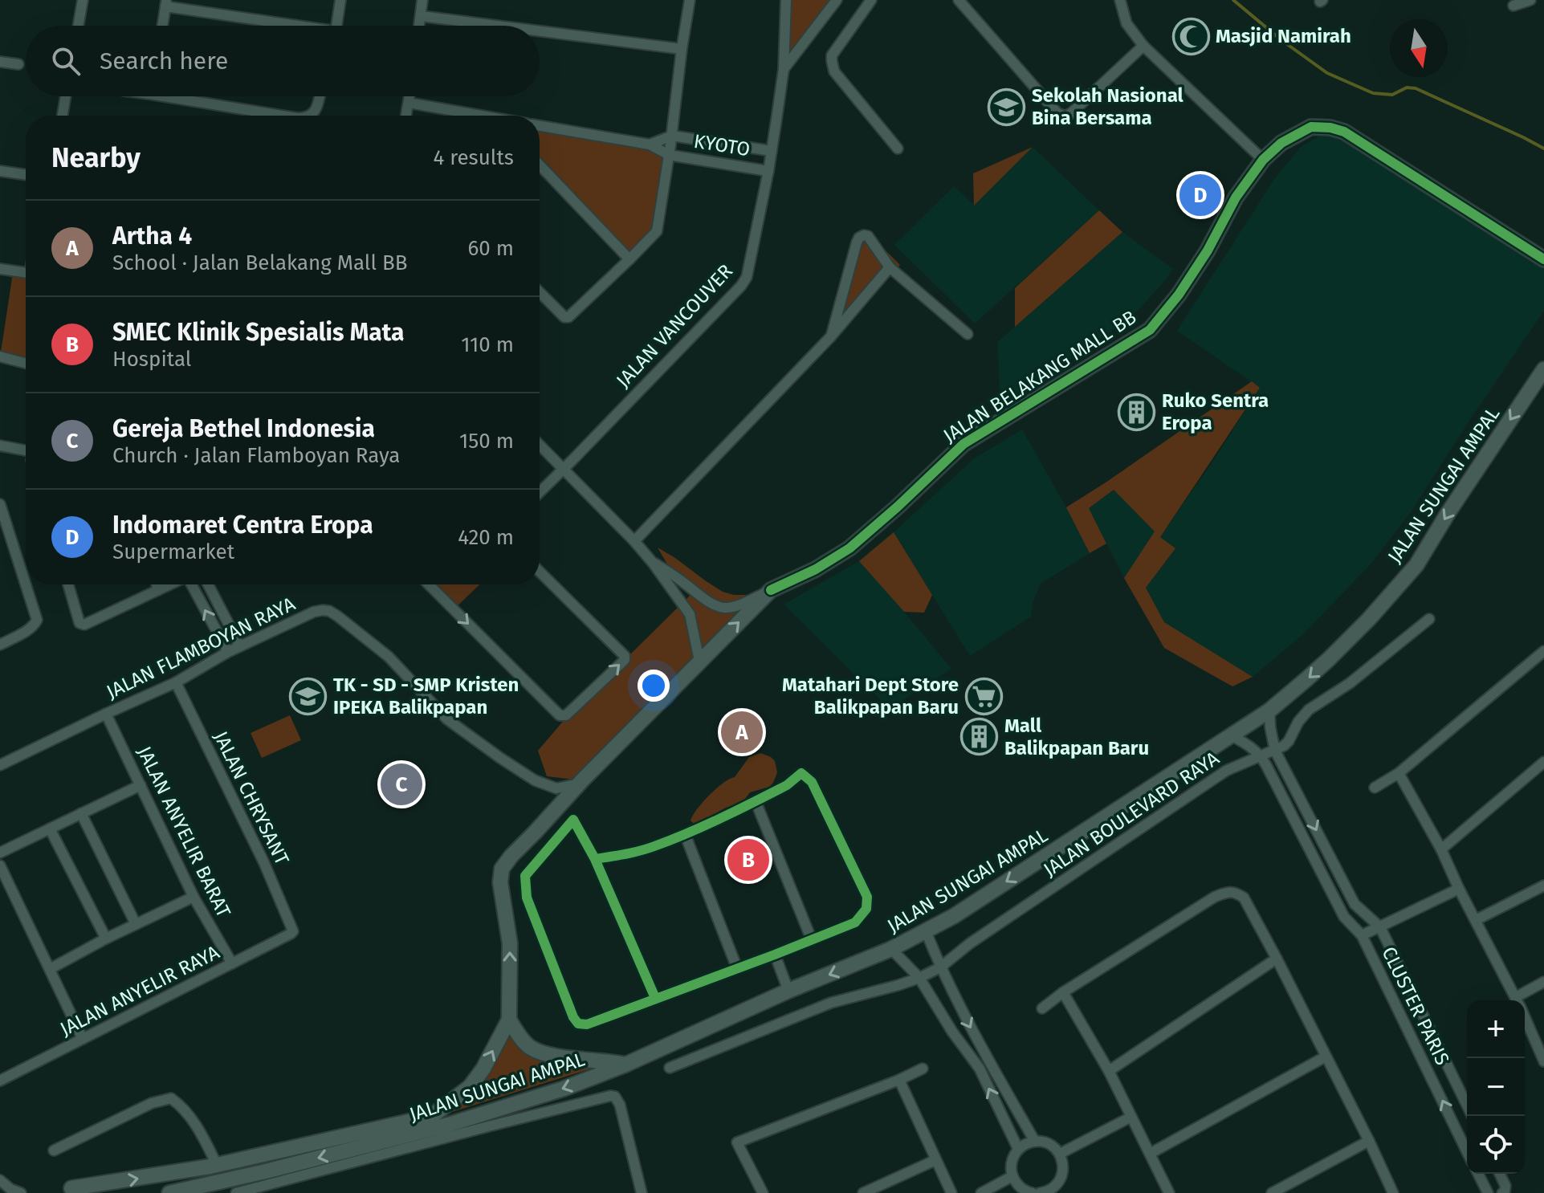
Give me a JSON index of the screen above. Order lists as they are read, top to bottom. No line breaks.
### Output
{"streets":{"main road":["JALAN BELAKANG MALL BB","JALAN SUNGAI AMPAL"],"street":["KYOTO","JALAN VANCOUVER","JALAN FLAMBOYAN RAYA","JALAN CHRYSANT","JALAN BOULEVARD RAYA","JALAN ANYELIR BARAT","JALAN ANYELIR RAYA","CLUSTER PARIS"]},"crossings":[["KYOTO","JALAN VANCOUVER"],["JALAN SUNGAI AMPAL","CLUSTER PARIS"],["JALAN FLAMBOYAN RAYA","JALAN CHRYSANT"],["JALAN FLAMBOYAN RAYA","JALAN ANYELIR BARAT"],["JALAN CHRYSANT","JALAN ANYELIR RAYA"],["JALAN BOULEVARD RAYA","CLUSTER PARIS"],["JALAN ANYELIR BARAT","JALAN ANYELIR RAYA"]],"places":{"mosque":["Masjid Namirah"],"school or university":["Sekolah Nasional Bina Bersama","TK - SD - SMP Kristen IPEKA Balikpapan"],"building":["Ruko Sentra Eropa","Mall Balikpapan Baru"],"supermarket":["Matahari Dept Store Balikpapan Baru"]},"north":"bottom","page":{"search":"Search here","heading":["Nearby","4 results"],"pins":["D","A","C","B"],"list":[{"mark":"A","name":"Artha 4","note":"School · Jalan Belakang Mall BB","value":"60 m"},{"mark":"B","name":"SMEC Klinik Spesialis Mata","note":"Hospital","value":"110 m"},{"mark":"C","name":"Gereja Bethel Indonesia","note":"Church · Jalan Flamboyan Raya","value":"150 m"},{"mark":"D","name":"Indomaret Centra Eropa","note":"Supermarket","value":"420 m"}],"map_buttons":["+","−"]}}
